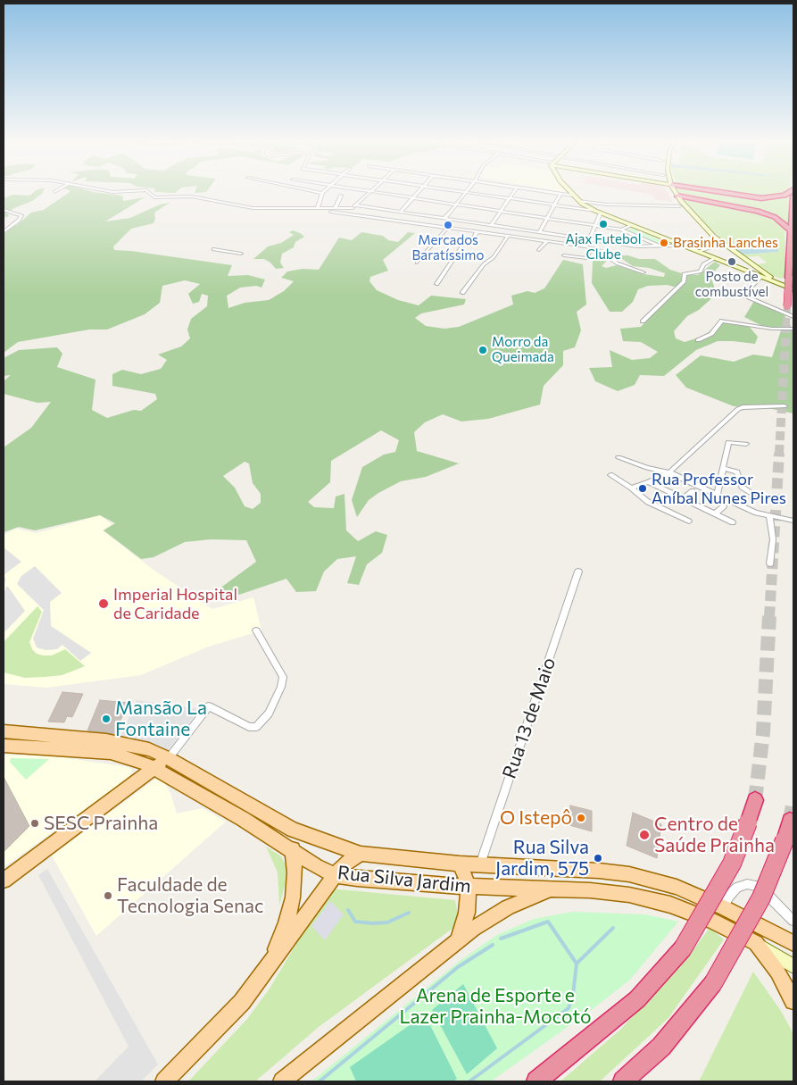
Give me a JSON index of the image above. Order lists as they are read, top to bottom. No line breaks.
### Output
{"streets":{"main road":["Rua Silva Jardim"],"street":["Rua 13 de Maio"]},"crossings":[["Rua 13 de Maio","Rua Silva Jardim"]],"parks":["Arena de Esporte e Lazer Prainha-Mocotó"],"places":["Ajax Futebol Clube","Mercados Baratíssimo","Brasinha Lanches","Posto de combustível","Morro da Queimada","Rua Professor Aníbal Nunes Pires","Imperial Hospital de Caridade","Mansão La Fontaine","O Istepô","SESC Prainha","Centro de Saúde Prainha","Rua Silva Jardim, 575","Faculdade de Tecnologia Senac"]}
